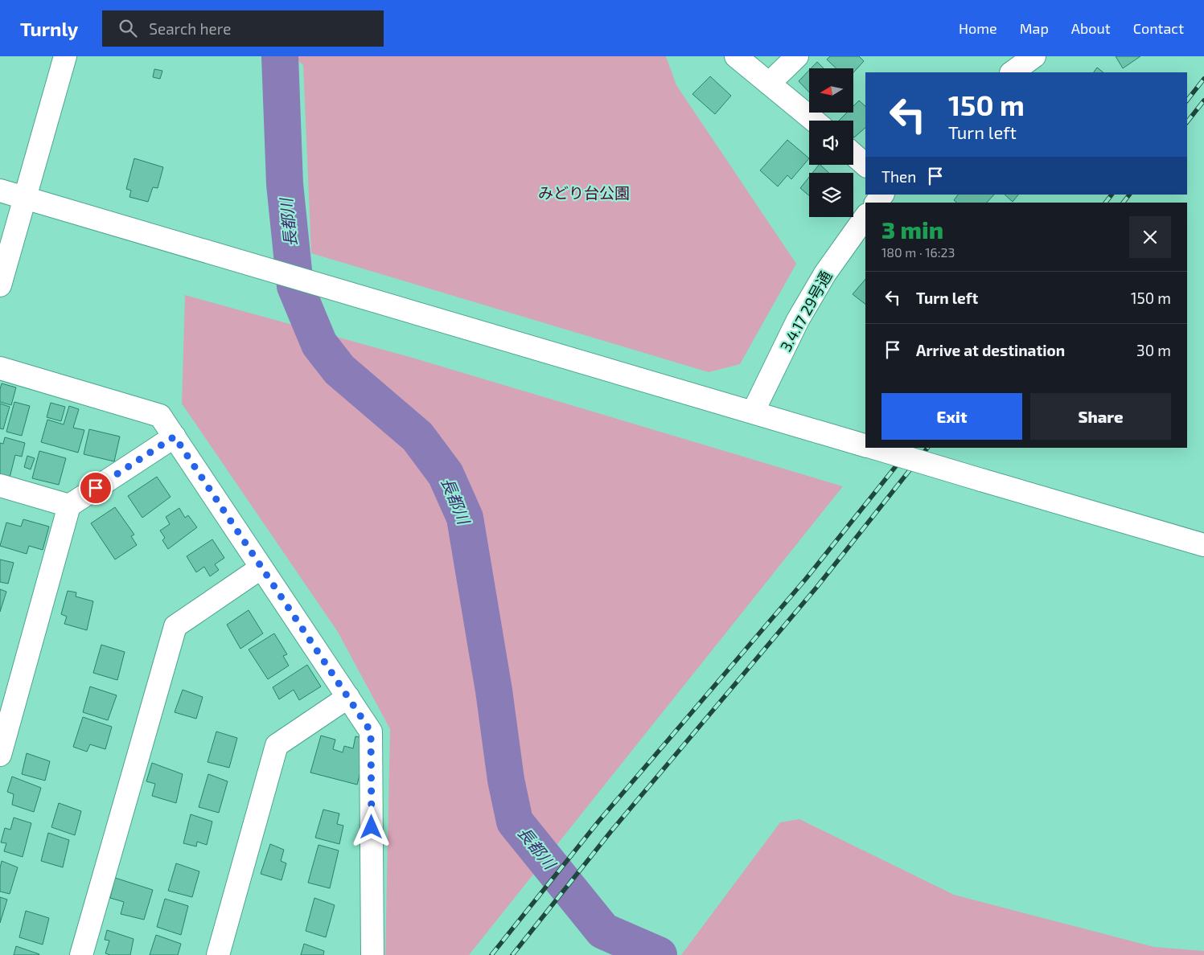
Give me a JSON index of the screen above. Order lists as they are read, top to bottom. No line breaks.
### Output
{"streets":{"street":["3.4.17 29号通"]},"water":["長都川"],"parks":["みどり台公園"],"north":"left","page":{"header":"Turnly","search":"Search here","nav":["Home","Map","About","Contact"],"turn":["150 m","Turn left"],"then":"Then","heading":["3 min","180 m · 16:23"],"list":[{"name":"Turn left","value":"150 m"},{"name":"Arrive at destination","value":"30 m"}],"buttons":["Exit","Share"]}}
